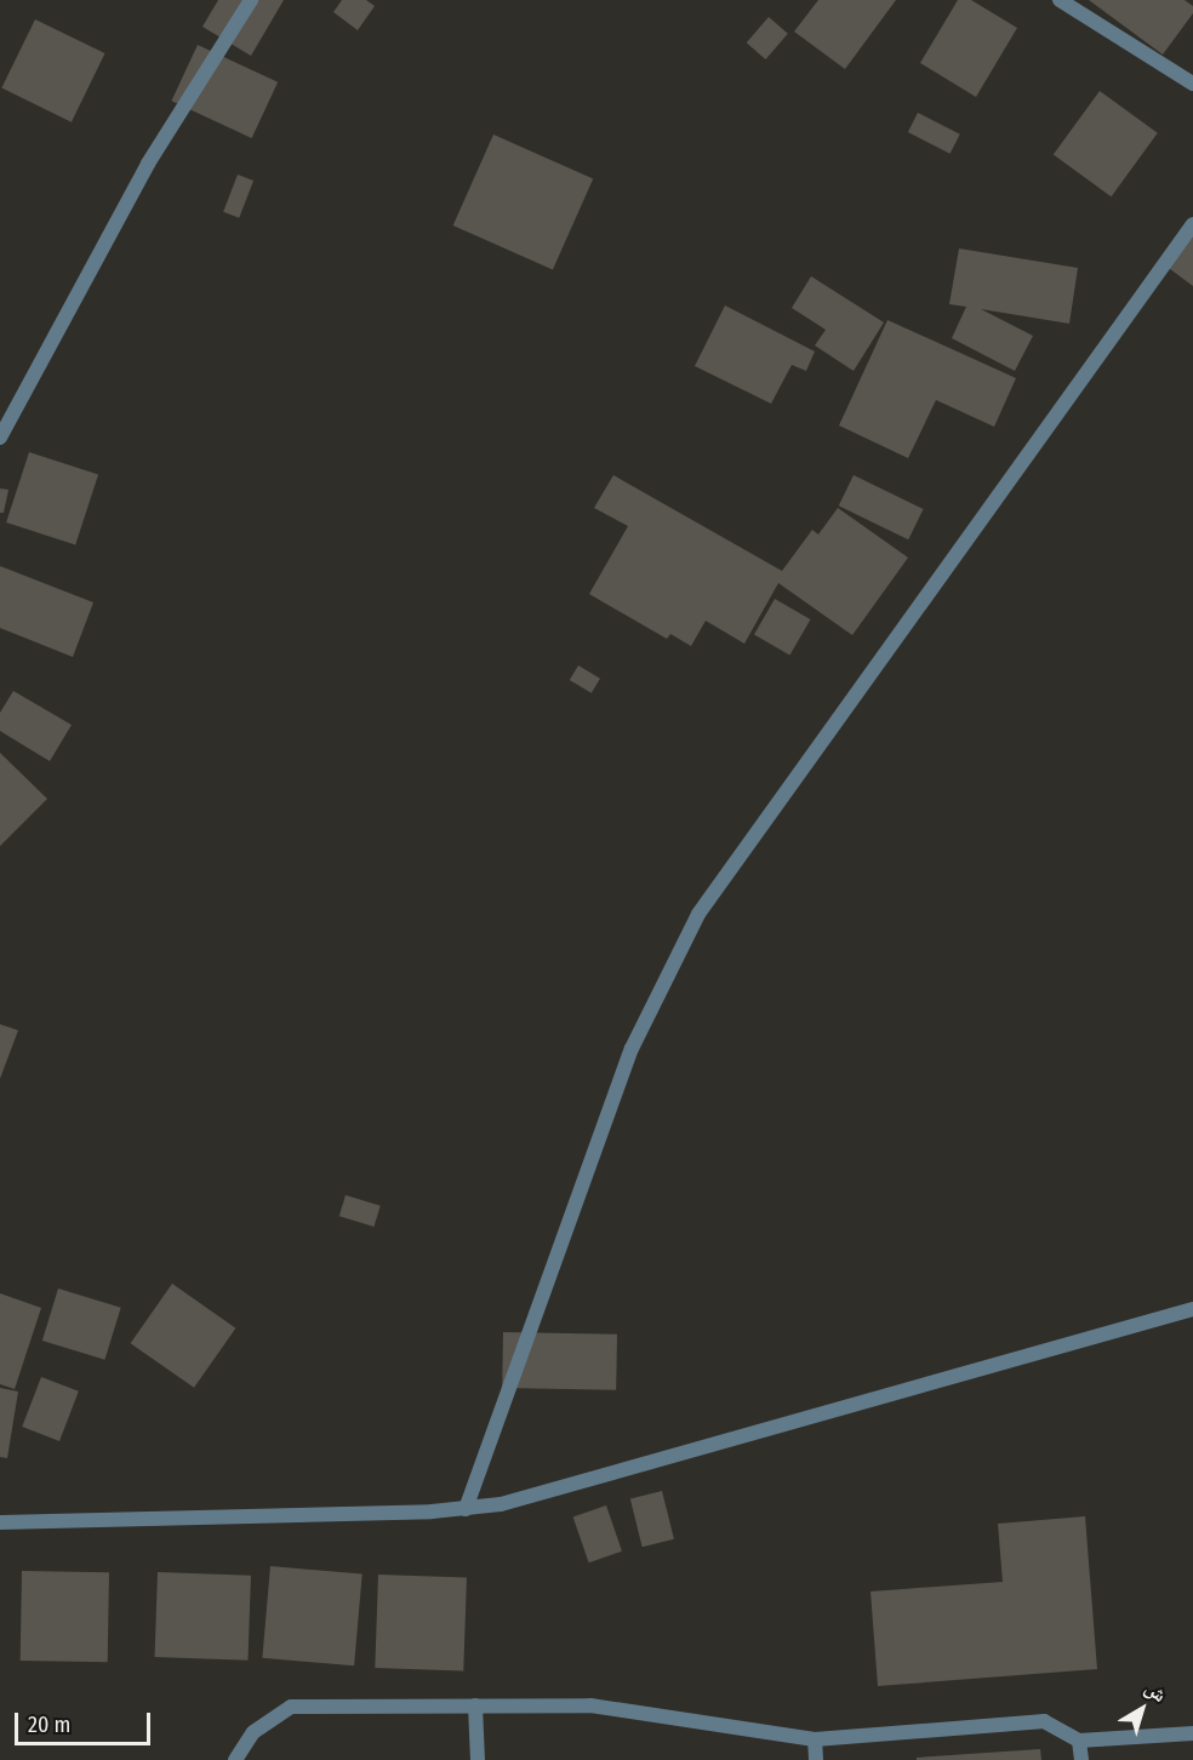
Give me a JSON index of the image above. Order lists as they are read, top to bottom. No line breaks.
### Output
{"scale_bar":"20 m","north":"top right"}
